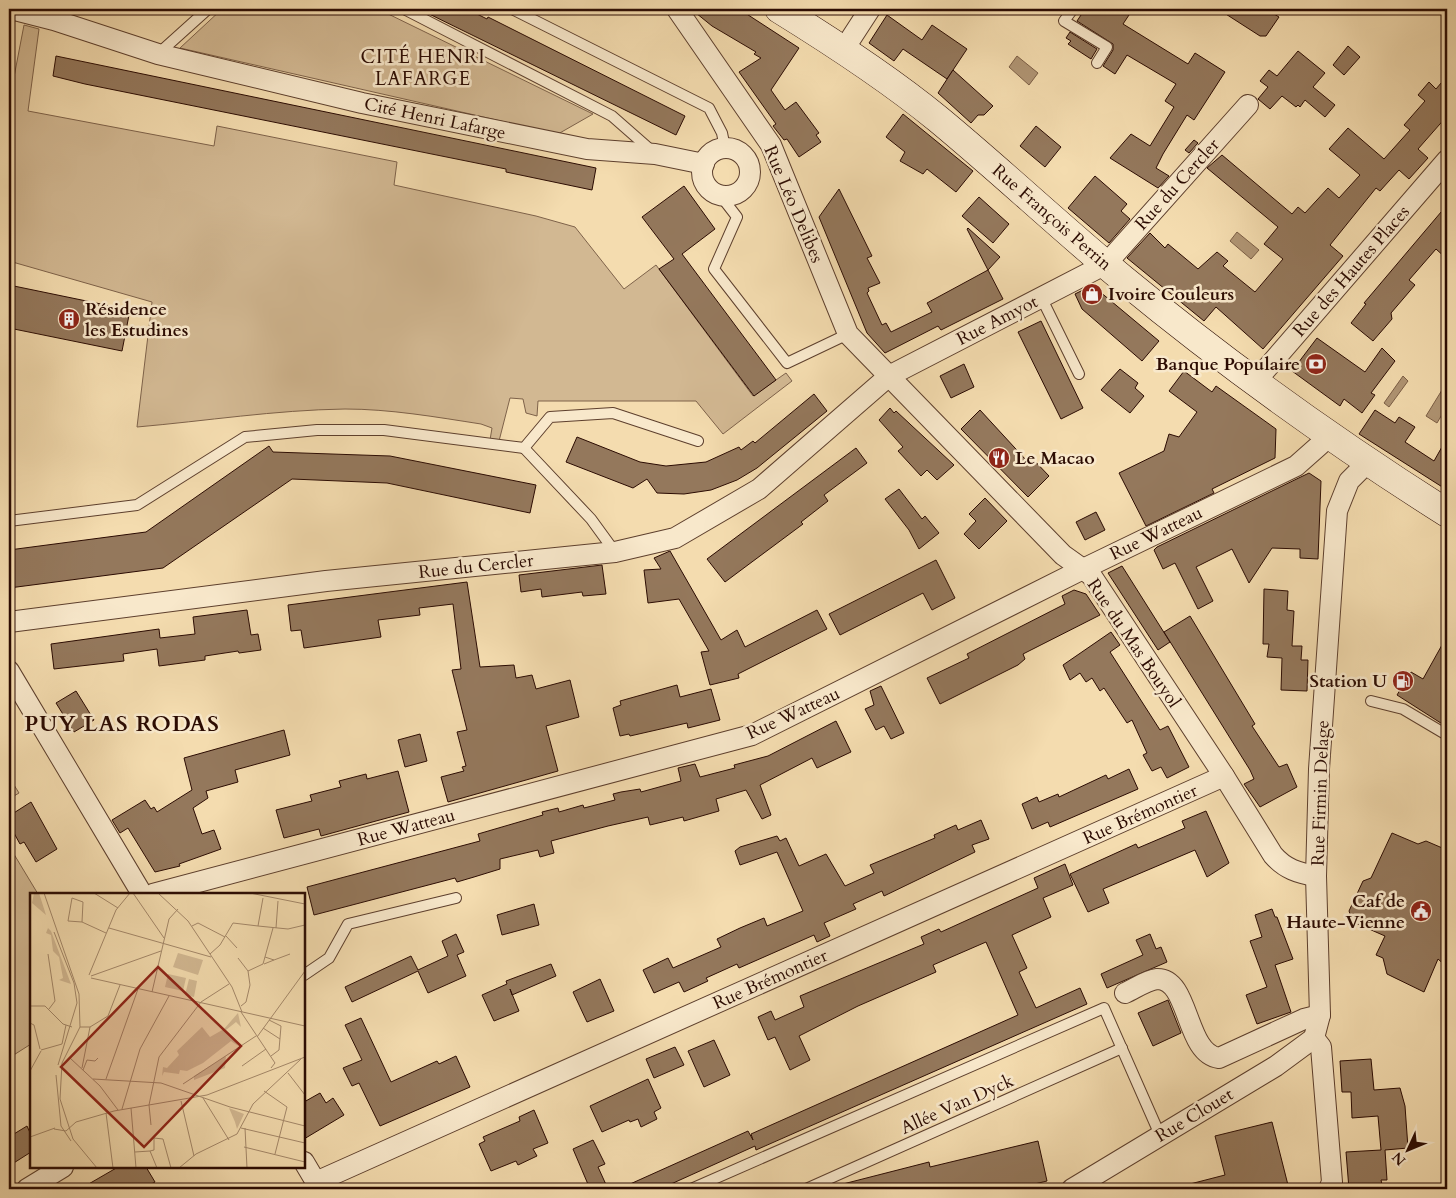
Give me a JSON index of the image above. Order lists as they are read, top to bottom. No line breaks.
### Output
{"streets":{"main road":["Rue François Perrin"],"street":["Cité Henri Lafarge","Rue du Cercler","Rue Léo Delibes","Rue des Hautes Places","Rue Amyot","Rue Watteau","Rue du Mas Bouyol","Rue Firmin Delage","Rue Brémontier","Rue Clouet"],"lane":["Allée Van Dyck"]},"crossings":[["Rue du Cercler","Rue Léo Delibes"],["Rue du Cercler","Rue François Perrin"],["Rue du Cercler","Rue Amyot"],["Rue du Cercler","Rue du Mas Bouyol"],["Rue Léo Delibes","Rue Amyot"],["Rue Léo Delibes","Rue du Mas Bouyol"],["Rue François Perrin","Rue des Hautes Places"],["Rue François Perrin","Rue Amyot"],["Rue François Perrin","Rue Watteau"],["Rue François Perrin","Rue Firmin Delage"],["Rue Amyot","Rue du Mas Bouyol"],["Rue Watteau","Rue du Mas Bouyol"],["Rue du Mas Bouyol","Rue Firmin Delage"],["Rue du Mas Bouyol","Rue Brémontier"],["Rue Firmin Delage","Rue Clouet"]],"districts":["CITÉ HENRI LAFARGE","PUY LAS RODAS"],"places":{"shop":["Ivoire Couleurs"],"building":["Résidence les Estudines"],"bank":["Banque Populaire"],"restaurant":["Le Macao"],"fuel station":["Station U"],"public building":["Caf de Haute-Vienne"]},"north":"bottom left"}
